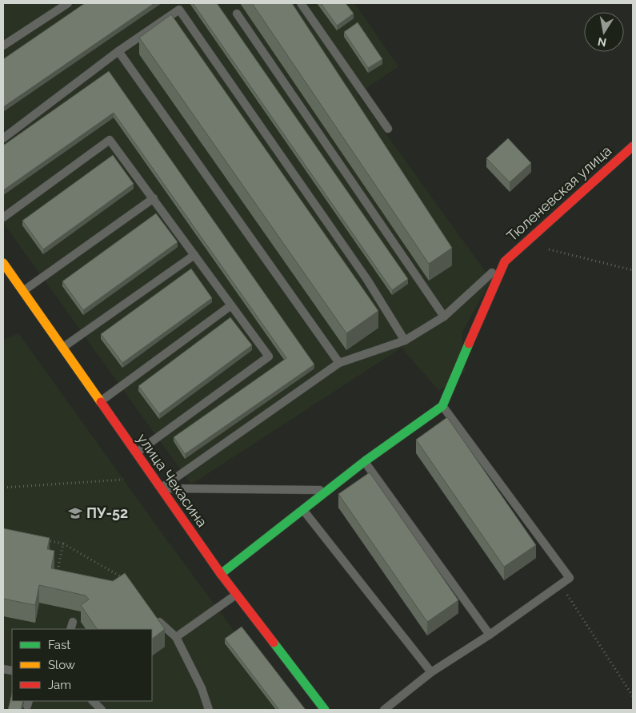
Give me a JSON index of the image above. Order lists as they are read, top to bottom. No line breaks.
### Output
{"streets":{"street":["Тюленевская улица","улица Чекасина"]},"places":{"school or university":["ПУ-52"]},"legend":["Fast","Slow","Jam"],"north":"bottom"}
